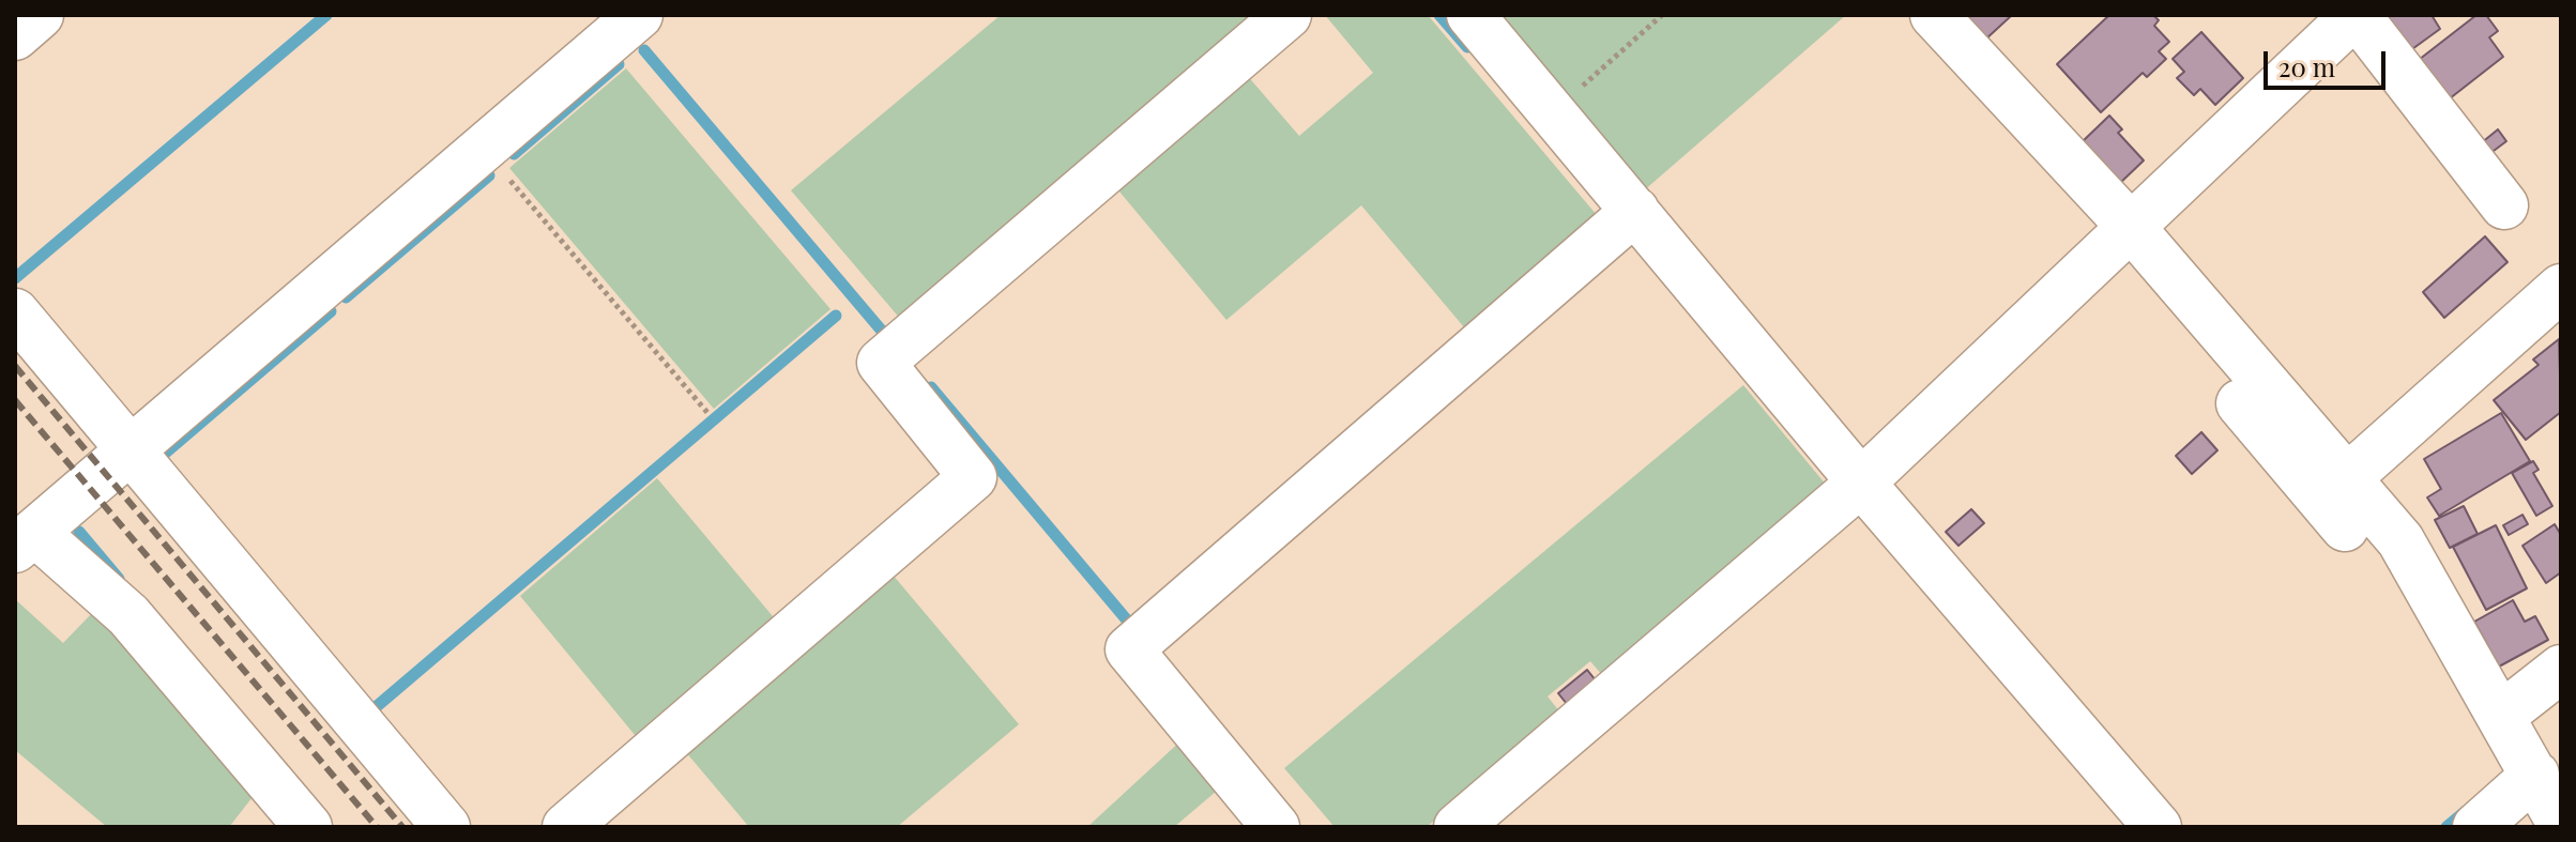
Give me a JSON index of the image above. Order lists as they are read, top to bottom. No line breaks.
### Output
{"scale_bar":"20 m"}
